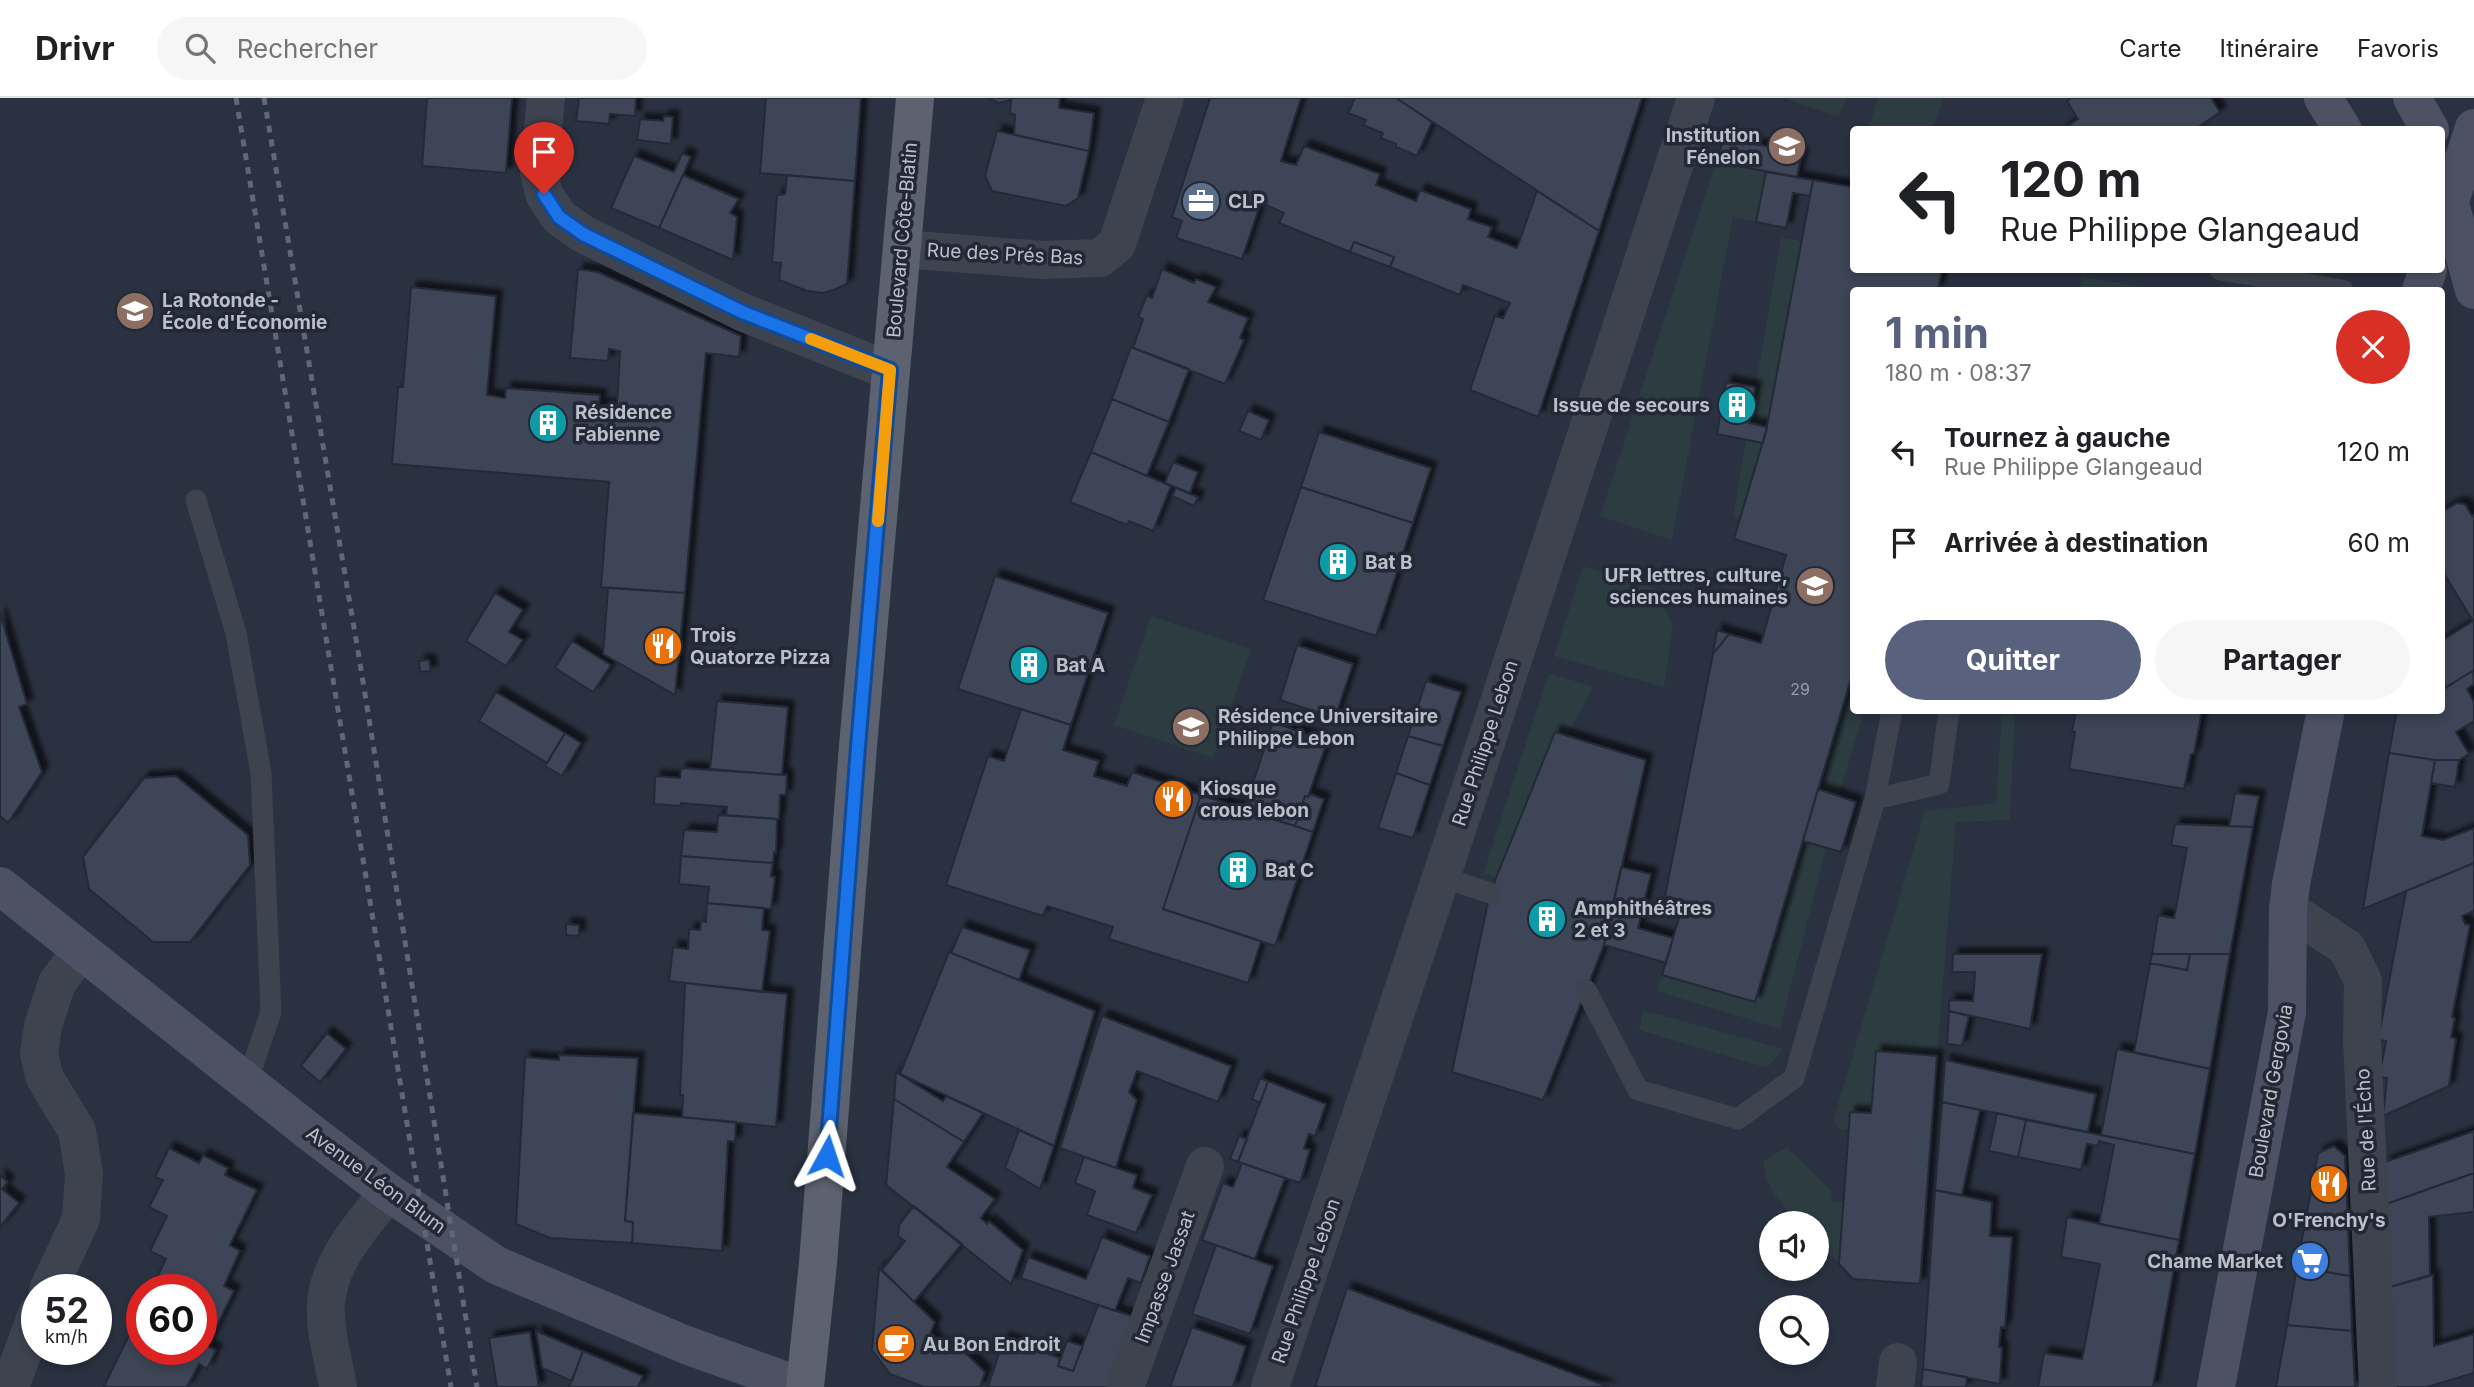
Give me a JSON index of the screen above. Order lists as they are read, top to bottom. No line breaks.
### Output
{"streets":{"main road":["Boulevard Côte-Blatin","Boulevard Gergovia","Avenue Léon Blum"],"street":["Rue des Prés Bas","Rue Philippe Lebon","Rue de l'Écho","Impasse Jassat"]},"crossings":[["Boulevard Côte-Blatin","Rue des Prés Bas"],["Boulevard Côte-Blatin","Avenue Léon Blum"],["Boulevard Gergovia","Rue de l'Écho"]],"places":{"school or university":["Institution Fénelon","La Rotonde - École d'Économie","UFR lettres, culture, sciences humaines","Résidence Universitaire Philippe Lebon"],"office":["CLP"],"building":["Issue de secours","Résidence Fabienne","Bat B","Bat A","Bat C","Amphithéâtres 2 et 3"],"restaurant":["Trois Quatorze Pizza","Kiosque crous lebon","O'Frenchy's"],"supermarket":["Chame Market"],"cafe":["Au Bon Endroit"]},"house_numbers":["29"],"page":{"header":"Drivr","search":"Rechercher","nav":["Carte","Itinéraire","Favoris"],"turn":["120 m","Rue Philippe Glangeaud"],"heading":["1 min","180 m · 08:37"],"list":[{"name":"Tournez à gauche","note":"Rue Philippe Glangeaud","value":"120 m"},{"name":"Arrivée à destination","value":"60 m"}],"buttons":["Quitter","Partager"],"speed":"52 km/h","limit":"60"}}
